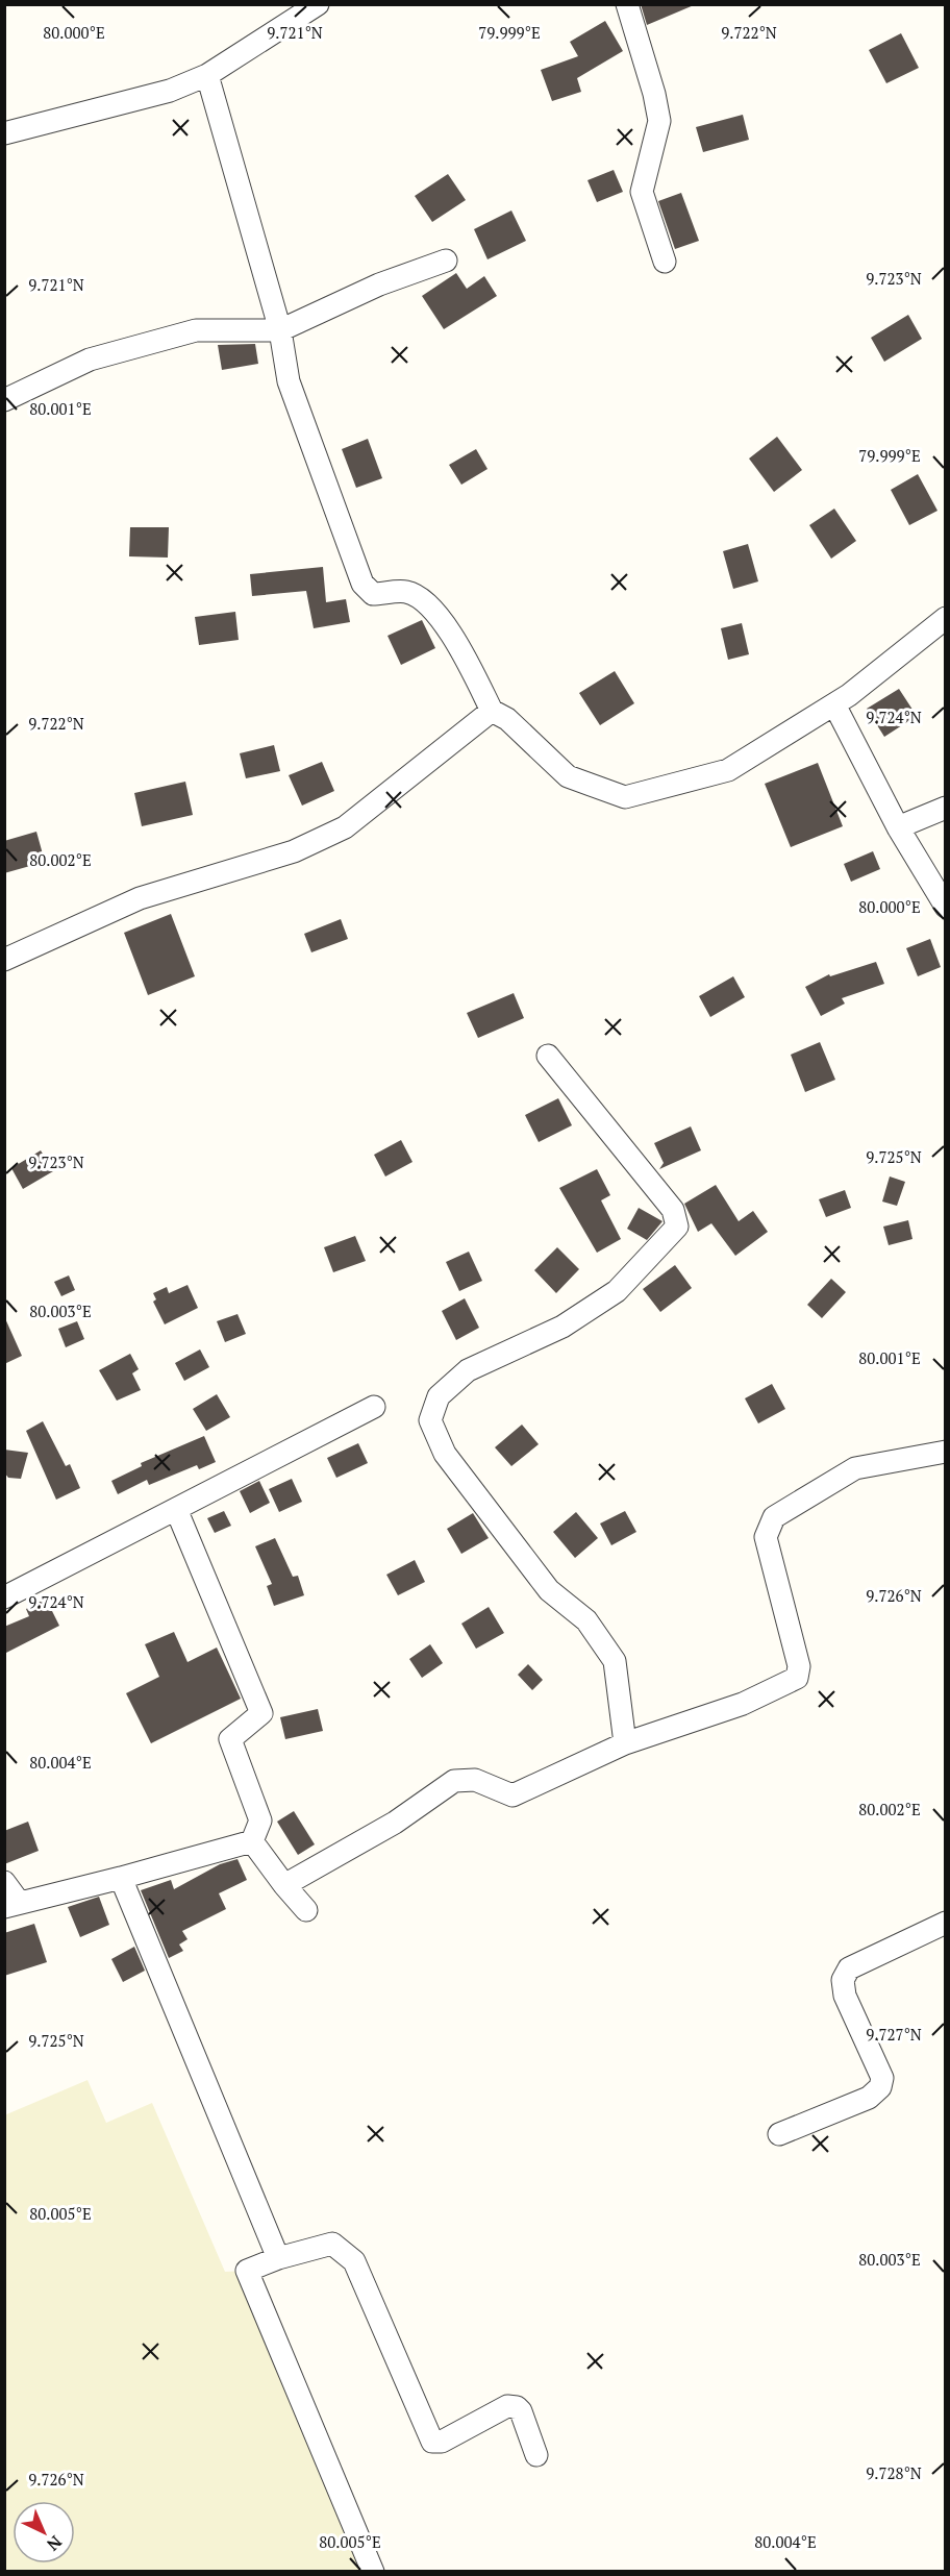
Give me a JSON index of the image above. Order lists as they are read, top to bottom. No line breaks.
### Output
{"north":"bottom right","coordinates":["9.721°N","9.722°N","80.000°E","79.999°E","9.723°N","80.001°E","9.724°N","80.002°E","9.725°N","80.003°E","9.726°N","80.004°E","9.727°N","80.005°E","9.728°N"]}
